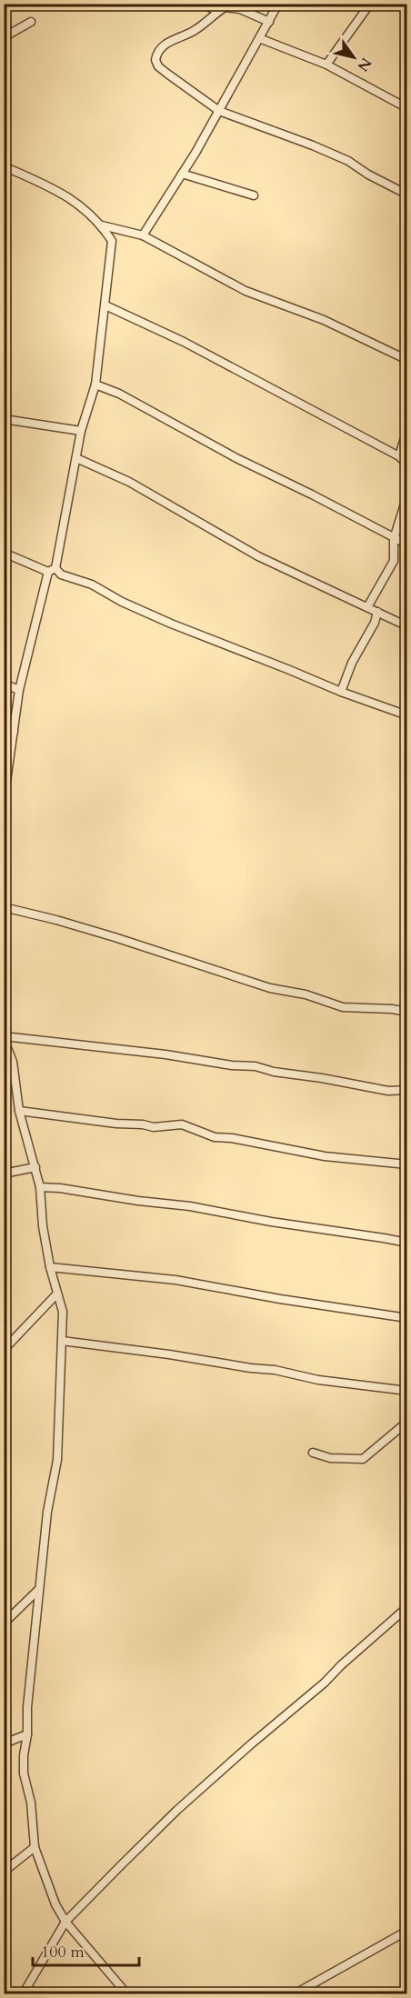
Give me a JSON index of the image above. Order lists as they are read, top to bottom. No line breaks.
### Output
{"scale_bar":"100 m","north":"bottom right"}
